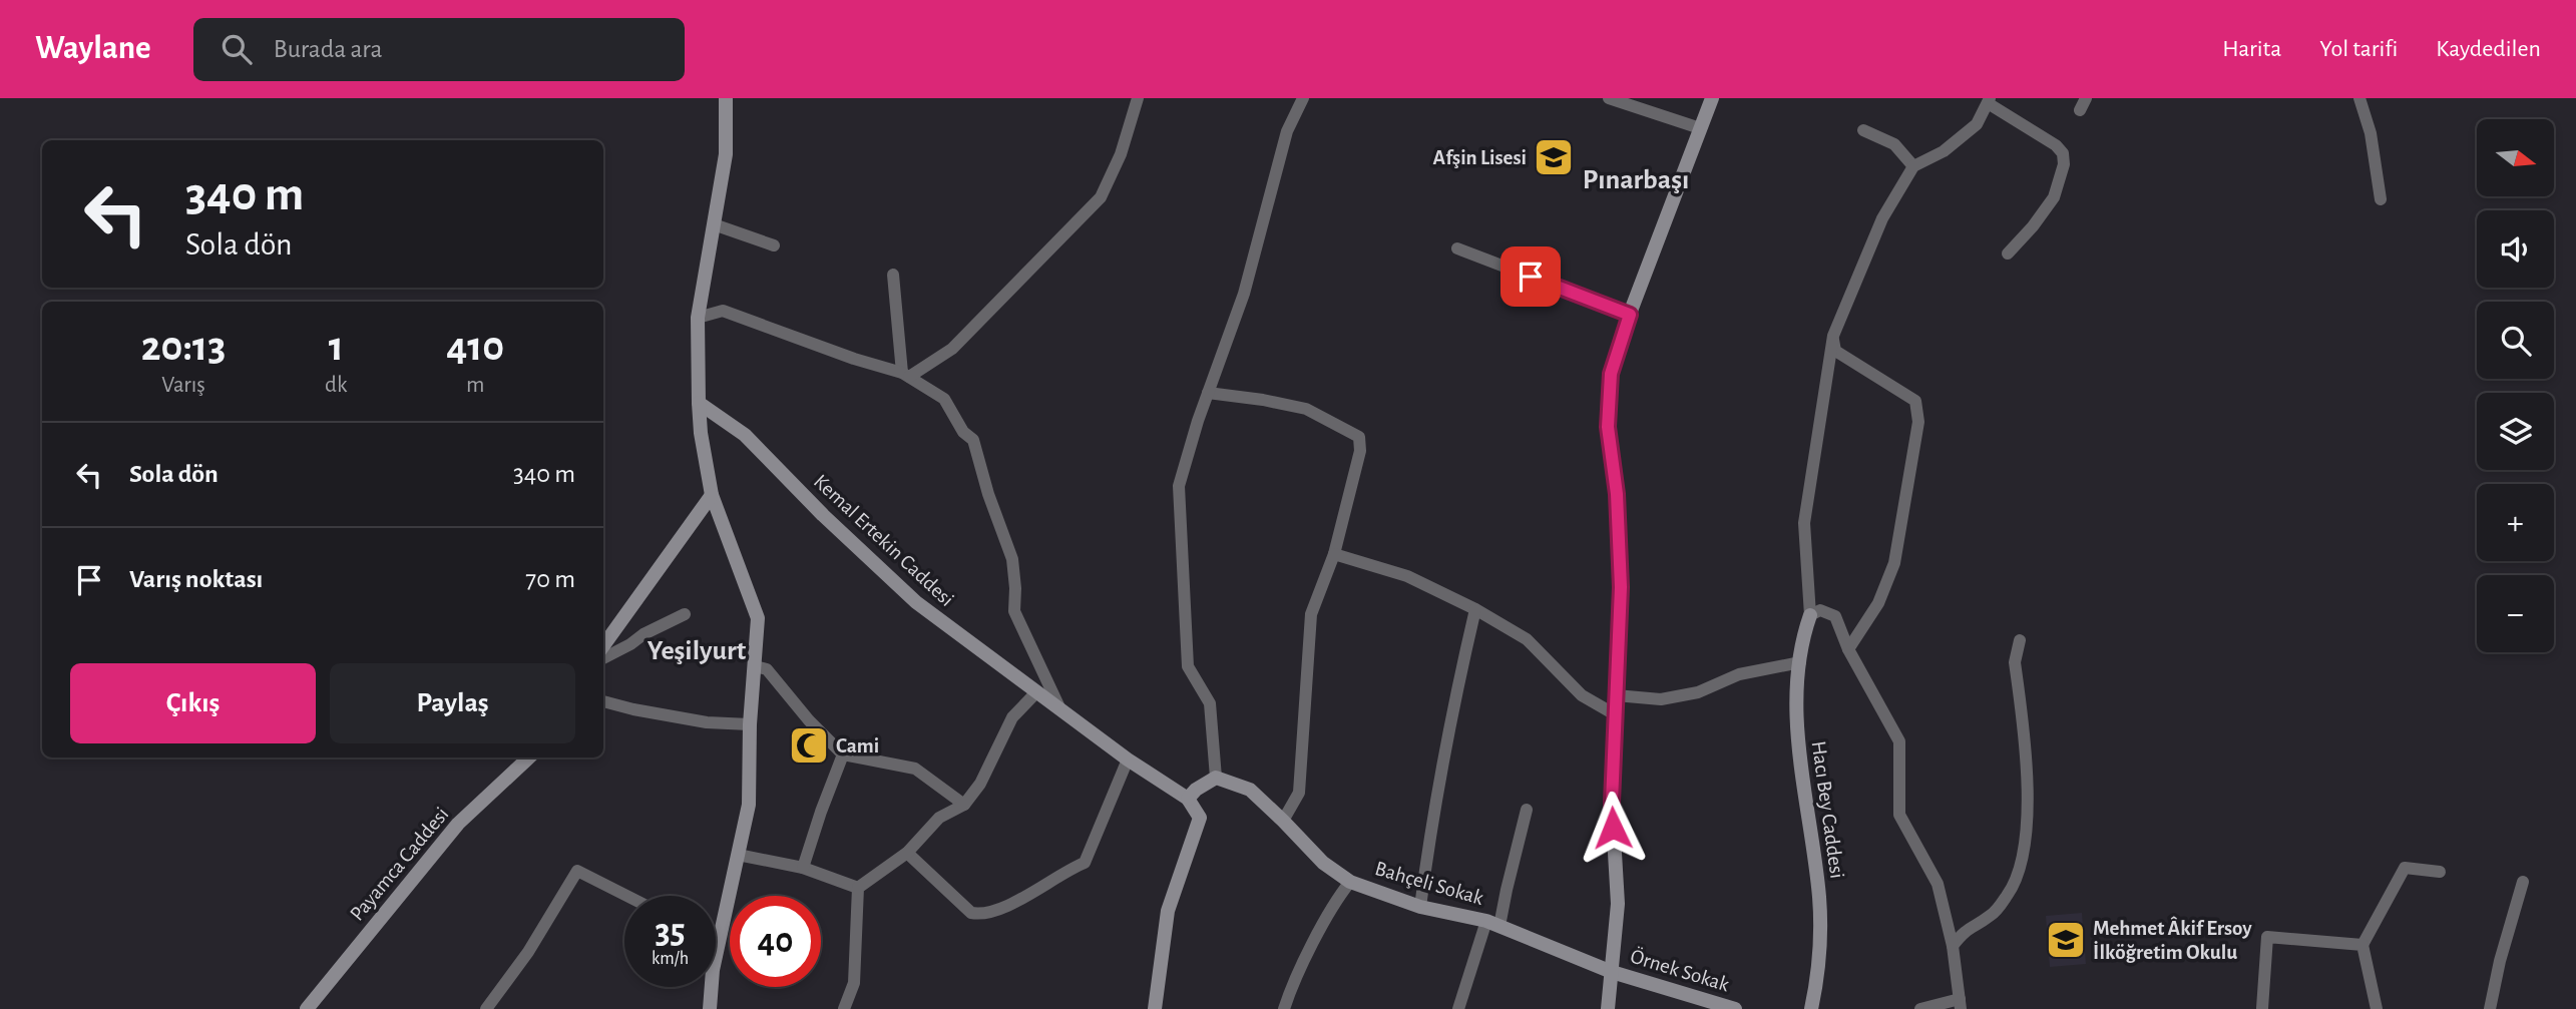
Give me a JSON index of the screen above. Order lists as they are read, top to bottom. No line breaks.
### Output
{"streets":{"street":["Kemal Ertekin Caddesi","Hacı Bey Caddesi","Payamca Caddesi","Bahçeli Sokak","Örnek Sokak"]},"crossings":[["Bahçeli Sokak","Örnek Sokak"]],"districts":["Pınarbaşı","Yeşilyurt"],"places":{"school or university":["Afşin Lisesi","Mehmet Âkif Ersoy İlköğretim Okulu"],"mosque":["Cami"]},"north":"right","page":{"header":"Waylane","search":"Burada ara","nav":["Harita","Yol tarifi","Kaydedilen"],"map_buttons":["+","−"],"turn":["340 m","Sola dön"],"eta":["20:13","Varış","1","dk","410","m"],"list":[{"name":"Sola dön","value":"340 m"},{"name":"Varış noktası","value":"70 m"}],"buttons":["Çıkış","Paylaş"],"speed":"35 km/h","limit":"40"}}
